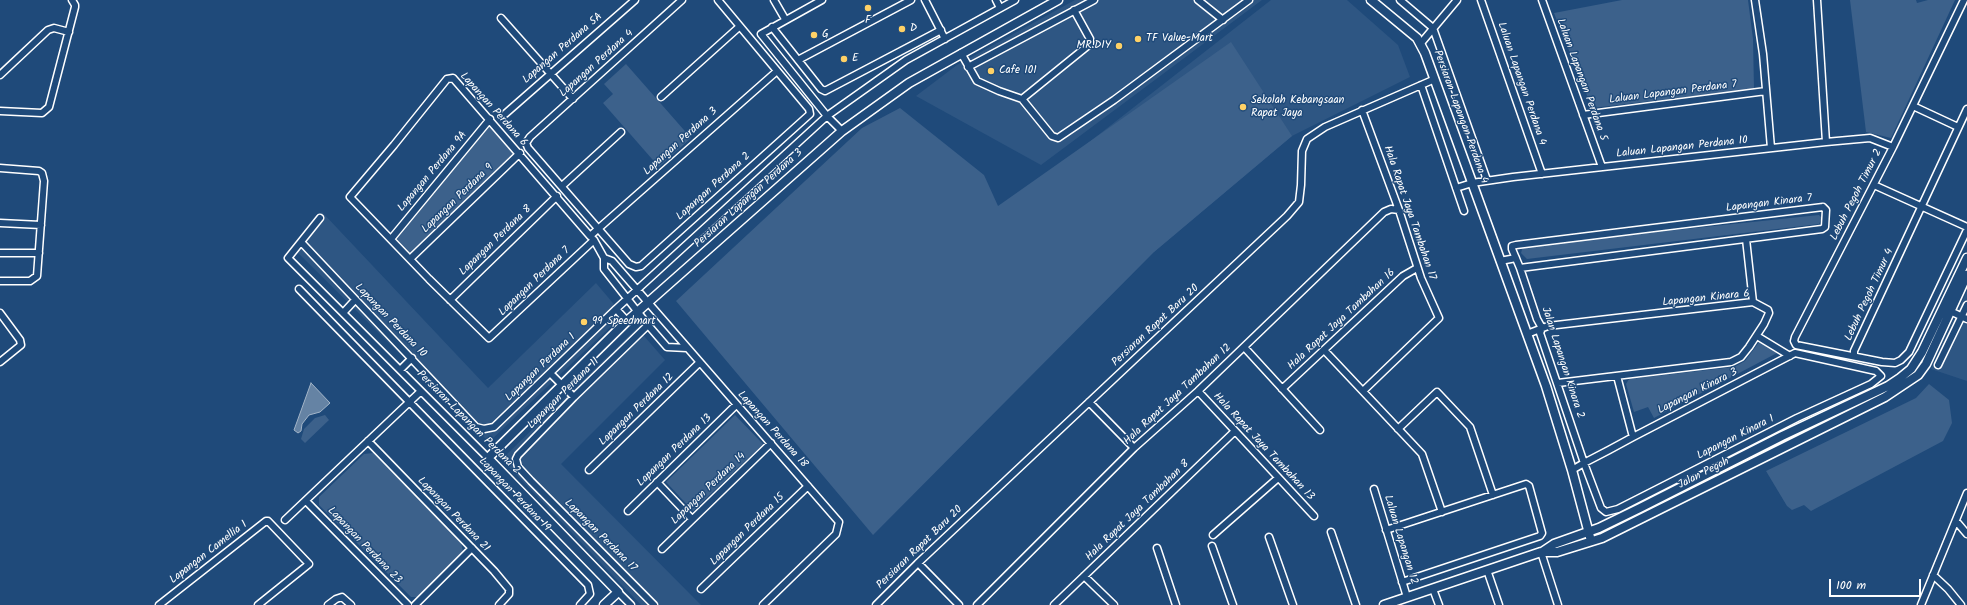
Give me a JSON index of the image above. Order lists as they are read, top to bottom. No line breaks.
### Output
{"streets":{"street":["Lapangan Perdana 5A","Lapangan Perdana 4","Laluan Lapangan Perdana 5","Laluan Lapangan Perdana 4","Laluan Lapangan Perdana 7","Lapangan Perdana 6","Persiaran Lapangan Perdana 4","Lapangan Perdana 3","Laluan Lapangan Perdana 10","Lapangan Perdana 9A","Lapangan Perdana 2","Lebuh Pegoh Timur 2","Lapangan Perdana 9","Persiaran Lapangan Perdana 3","Lapangan Kinara 7","Hala Rapat Jaya Tambahan 17","Lapangan Perdana 8","Lapangan Perdana 7","Lebuh Pegoh Timur 4","Lapangan Kinara 6","Hala Rapat Jaya Tambahan 16","Lapangan Perdana 10","Persiaran Rapat Baru 20","Jalan Lapangan Kinara 2","Lapangan Perdana 1","Lapangan Kinara 3","Lapangan Perdana 11","Hala Rapat Jaya Tambahan 12","Lapangan Perdana 12","Persiaran Lapangan Perdana 2","Lapangan Perdana 18","Lapangan Kinara 1","Hala Rapat Jaya Tambahan 13","Lapangan Perdana 13","Jalan Pegoh","Lapangan Perdana 14","Lapangan Perdana 19","Hala Rapat Jaya Tambahan 8","Lapangan Perdana 21","Lapangan Perdana 15","Lapangan Perdana 17","Laluan Lapangan 12","Lapangan Perdana 23","Lapangan Camellia 1"]},"crossings":[["Laluan Lapangan Perdana 5","Laluan Lapangan Perdana 7"],["Laluan Lapangan Perdana 5","Laluan Lapangan Perdana 10"],["Laluan Lapangan Perdana 4","Laluan Lapangan Perdana 10"],["Lapangan Perdana 6","Lapangan Perdana 3"],["Lapangan Perdana 6","Lapangan Perdana 9A"],["Lapangan Perdana 6","Lapangan Perdana 9"],["Lapangan Perdana 6","Persiaran Lapangan Perdana 3"],["Lapangan Perdana 6","Lapangan Perdana 8"],["Lapangan Perdana 6","Lapangan Perdana 7"],["Lapangan Perdana 6","Lapangan Perdana 1"],["Lapangan Perdana 6","Lapangan Perdana 18"],["Persiaran Lapangan Perdana 4","Laluan Lapangan Perdana 10"],["Persiaran Lapangan Perdana 4","Lapangan Kinara 6"],["Persiaran Lapangan Perdana 4","Persiaran Rapat Baru 20"],["Persiaran Lapangan Perdana 4","Lapangan Kinara 3"],["Persiaran Lapangan Perdana 4","Jalan Pegoh"],["Lapangan Perdana 3","Lapangan Perdana 2"],["Lapangan Perdana 3","Lapangan Perdana 7"],["Laluan Lapangan Perdana 10","Lebuh Pegoh Timur 2"],["Lebuh Pegoh Timur 2","Lebuh Pegoh Timur 4"],["Persiaran Lapangan Perdana 3","Persiaran Lapangan Perdana 2"],["Persiaran Lapangan Perdana 3","Lapangan Perdana 18"],["Lapangan Kinara 7","Jalan Lapangan Kinara 2"],["Hala Rapat Jaya Tambahan 17","Hala Rapat Jaya Tambahan 16"],["Hala Rapat Jaya Tambahan 17","Persiaran Rapat Baru 20"],["Hala Rapat Jaya Tambahan 17","Hala Rapat Jaya Tambahan 12"],["Lapangan Perdana 8","Lapangan Perdana 7"],["Lapangan Kinara 6","Jalan Lapangan Kinara 2"],["Lapangan Perdana 10","Lapangan Perdana 1"],["Lapangan Perdana 10","Persiaran Lapangan Perdana 2"],["Jalan Lapangan Kinara 2","Lapangan Kinara 3"],["Jalan Lapangan Kinara 2","Lapangan Kinara 1"],["Lapangan Kinara 3","Lapangan Kinara 1"],["Lapangan Perdana 11","Lapangan Perdana 17"],["Hala Rapat Jaya Tambahan 12","Hala Rapat Jaya Tambahan 13"],["Lapangan Perdana 12","Lapangan Perdana 18"],["Lapangan Perdana 18","Lapangan Perdana 13"],["Lapangan Perdana 18","Lapangan Perdana 14"],["Lapangan Perdana 18","Lapangan Perdana 15"],["Hala Rapat Jaya Tambahan 13","Hala Rapat Jaya Tambahan 8"],["Jalan Pegoh","Laluan Lapangan 12"]],"places":["F","D","G","TF Value-Mart","MR.DIY","E","Cafe 101","Sekolah Kebangsaan Rapat Jaya","99 Speedmart"],"scale_bar":"100 m"}
